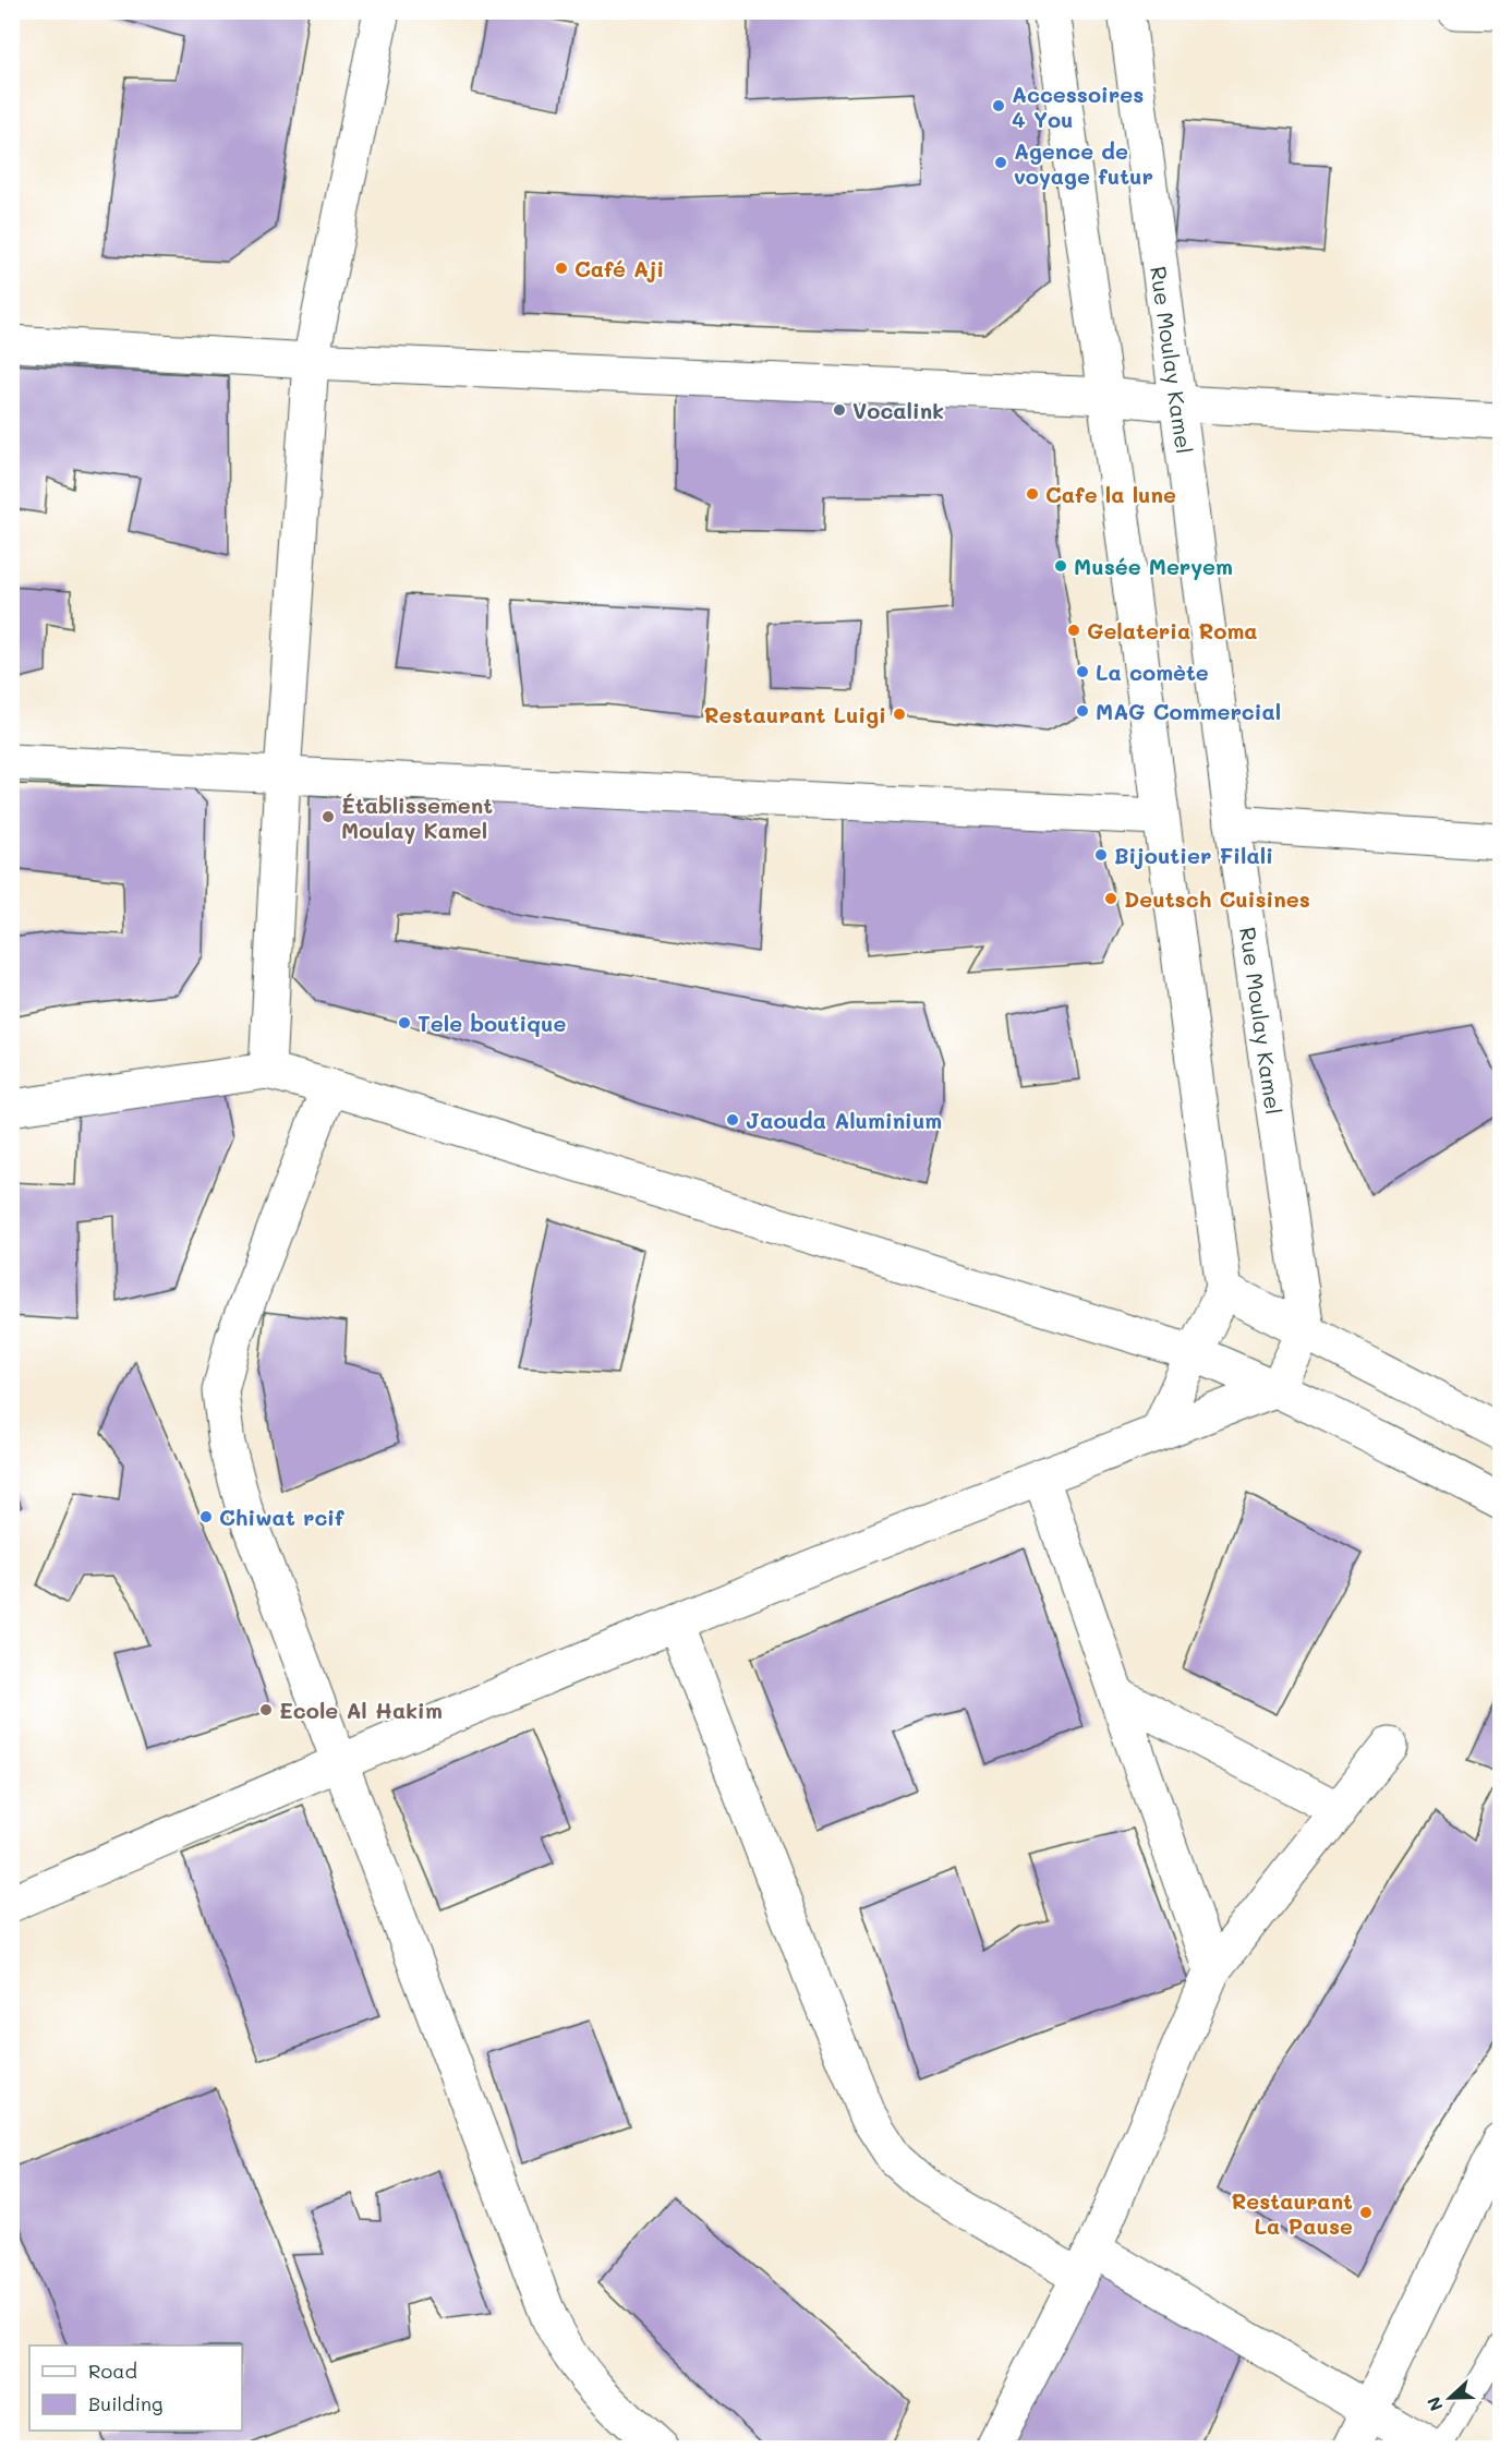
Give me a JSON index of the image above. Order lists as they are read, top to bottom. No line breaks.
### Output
{"streets":{"street":["Rue Moulay Kamel"]},"places":["Accessoires 4 You","Agence de voyage futur","Café Aji","Vocalink","Cafe la lune","Musée Meryem","Gelateria Roma","La comète","MAG Commercial","Restaurant Luigi","Établissement Moulay Kamel","Bijoutier Filali","Deutsch Cuisines","Tele boutique","Jaouda Aluminium","Chiwat rcif","Ecole Al Hakim","Restaurant La Pause"],"legend":["Road","Building"],"north":"left"}
